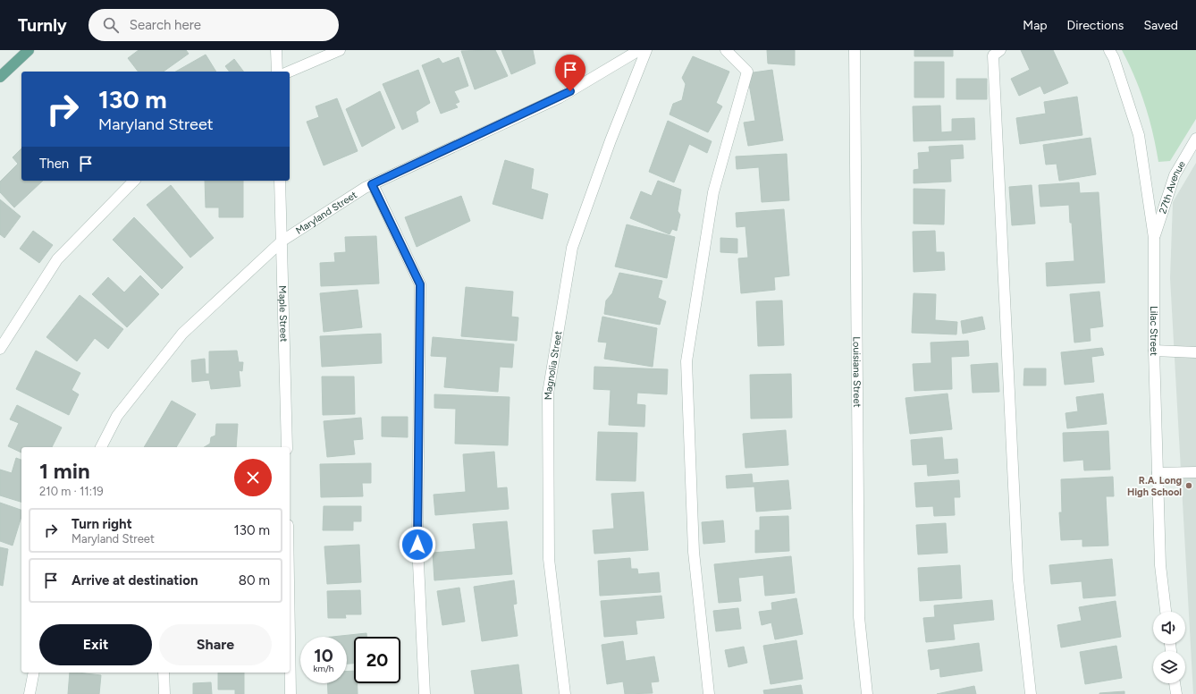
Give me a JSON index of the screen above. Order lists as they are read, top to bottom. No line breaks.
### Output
{"streets":{"street":["27th Avenue","Maryland Street","Maple Street","Lilac Street","Magnolia Street","Louisiana Street"]},"crossings":[["27th Avenue","Lilac Street"],["Maryland Street","Maple Street"]],"places":["R.A. Long High School"],"page":{"header":"Turnly","search":"Search here","nav":["Map","Directions","Saved"],"turn":["130 m","Maryland Street"],"then":"Then","heading":["1 min","210 m · 11:19"],"list":[{"name":"Turn right","note":"Maryland Street","value":"130 m"},{"name":"Arrive at destination","value":"80 m"}],"buttons":["Exit","Share"],"speed":"10 km/h","limit":"20"}}
